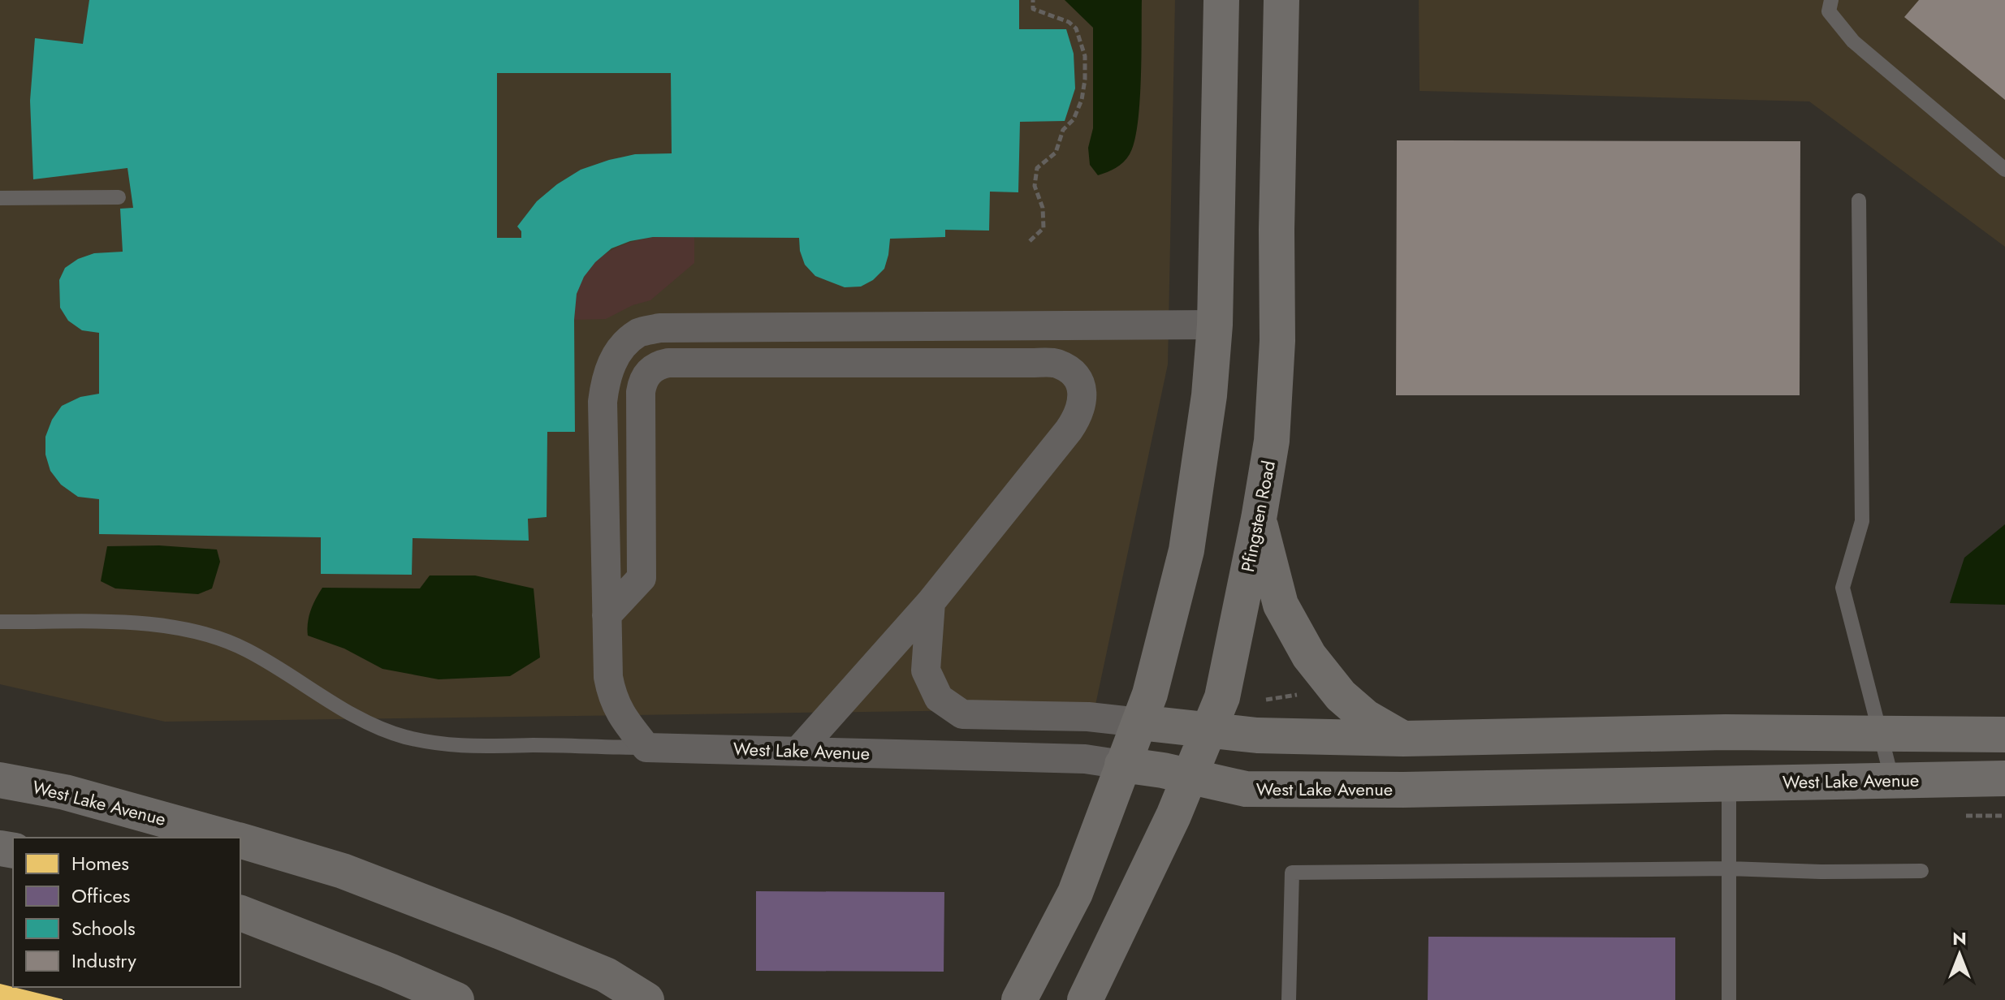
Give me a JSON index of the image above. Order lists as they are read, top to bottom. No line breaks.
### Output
{"streets":{"main road":["Pfingsten Road","West Lake Avenue"]},"crossings":[["Pfingsten Road","West Lake Avenue"]],"legend":["Homes","Offices","Schools","Industry"],"north":"top"}
